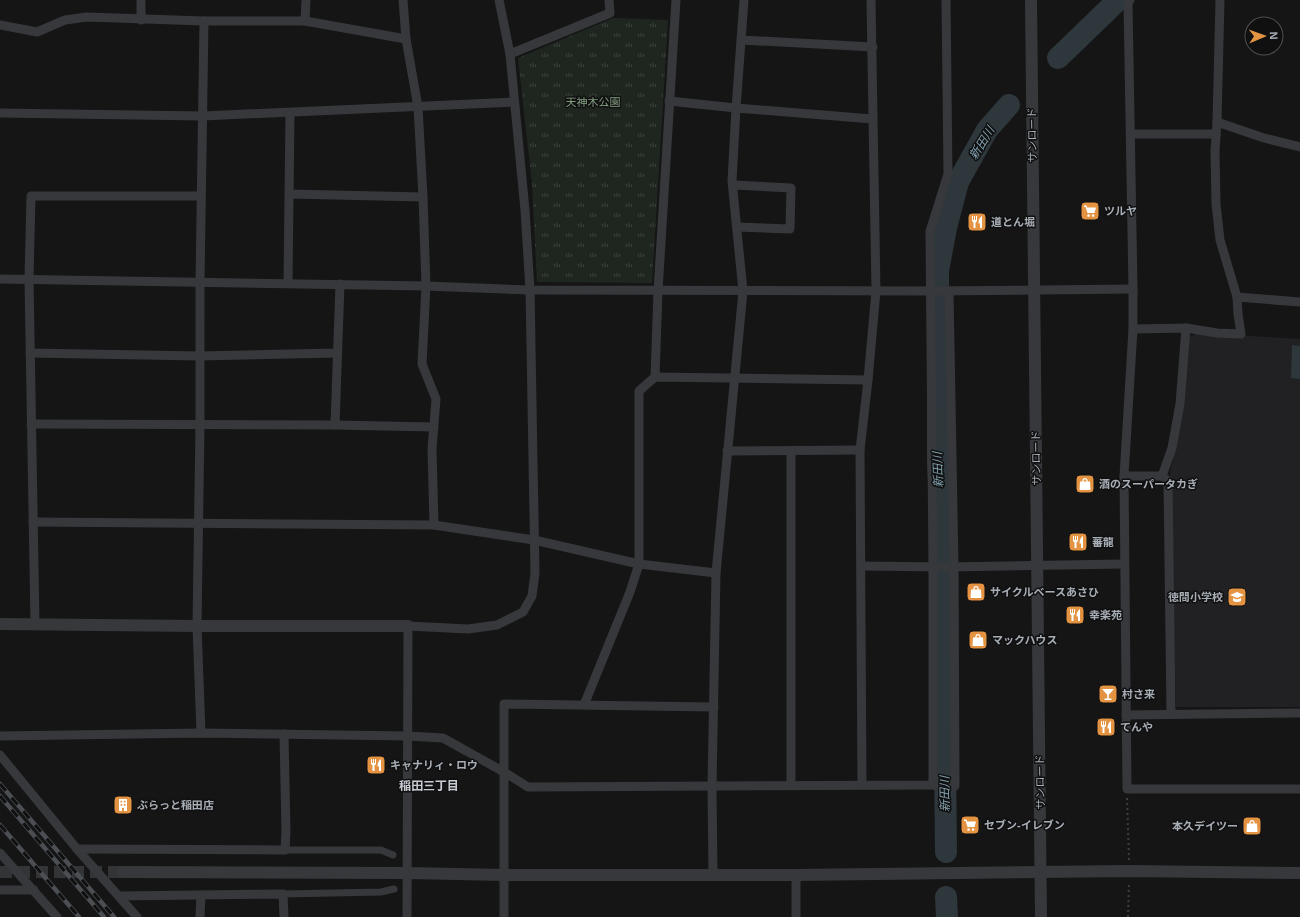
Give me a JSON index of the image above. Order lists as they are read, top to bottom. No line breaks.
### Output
{"streets":{"street":["サンロード"]},"districts":["稲田三丁目"],"water":["新田川"],"parks":["天神木公園"],"places":{"supermarket":["ツルヤ","セブン-イレブン"],"restaurant":["道とん堀","蕃龍","幸楽苑","てんや","キャナリィ・ロウ"],"shop":["酒のスーパータカぎ","サイクルベースあさひ","マックハウス","本久デイツー"],"school or university":["徳間小学校"],"bar":["村さ来"],"building":["ぶらっと稲田店"]},"north":"right"}
